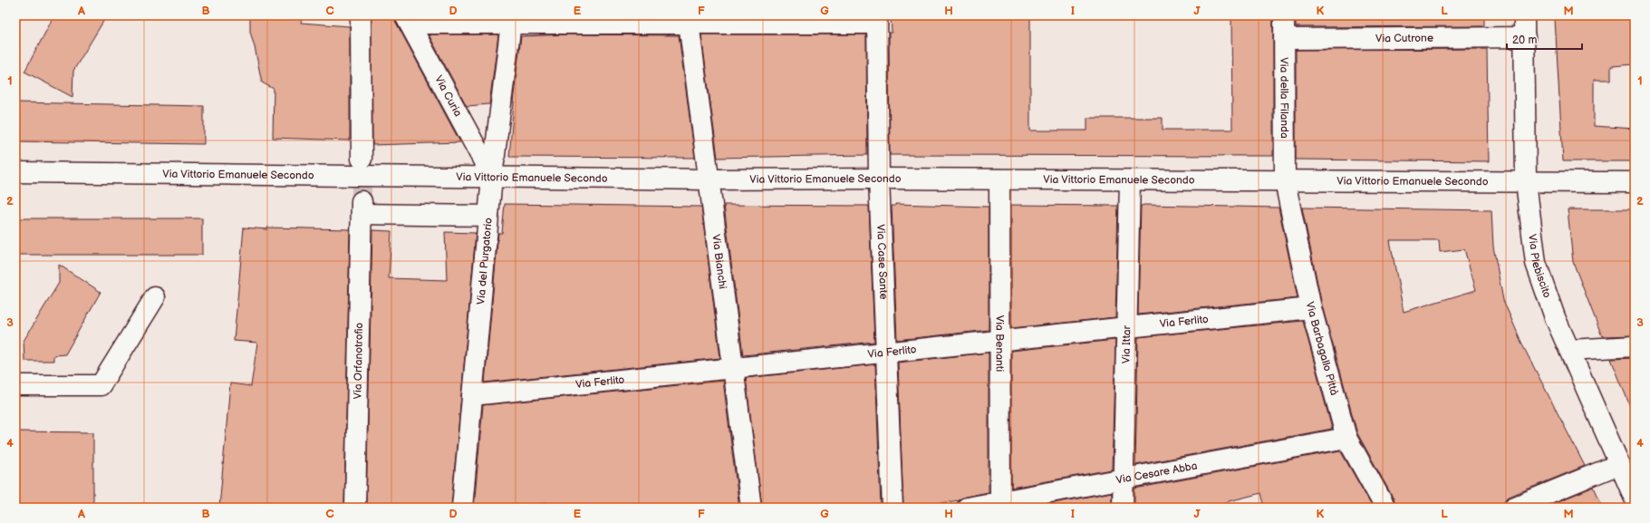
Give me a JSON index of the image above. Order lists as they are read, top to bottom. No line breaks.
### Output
{"streets":{"street":["Via Cutrone","Via Curia","Via della Filanda","Via Vittorio Emanuele Secondo","Via del Purgatorio","Via Bianchi","Via Case Sante","Via Plebiscito","Via Ferlito","Via Benanti","Via Ittar","Via Barbagallo Pittà","Via Orfanotrofio","Via Cesare Abba"]},"crossings":[["Via Cutrone","Via della Filanda"],["Via Cutrone","Via Plebiscito"],["Via Curia","Via Vittorio Emanuele Secondo"],["Via Curia","Via del Purgatorio"],["Via della Filanda","Via Vittorio Emanuele Secondo"],["Via della Filanda","Via Barbagallo Pittà"],["Via Vittorio Emanuele Secondo","Via del Purgatorio"],["Via Vittorio Emanuele Secondo","Via Bianchi"],["Via Vittorio Emanuele Secondo","Via Case Sante"],["Via Vittorio Emanuele Secondo","Via Plebiscito"],["Via Vittorio Emanuele Secondo","Via Benanti"],["Via Vittorio Emanuele Secondo","Via Ittar"],["Via Vittorio Emanuele Secondo","Via Barbagallo Pittà"],["Via del Purgatorio","Via Ferlito"],["Via del Purgatorio","Via Orfanotrofio"],["Via Bianchi","Via Ferlito"],["Via Case Sante","Via Ferlito"],["Via Ferlito","Via Benanti"],["Via Ferlito","Via Ittar"],["Via Ferlito","Via Barbagallo Pittà"],["Via Benanti","Via Cesare Abba"],["Via Ittar","Via Cesare Abba"],["Via Barbagallo Pittà","Via Cesare Abba"]],"scale_bar":"20 m","grid":{"columns":["A","B","C","D","E","F","G","H","I","J","K","L","M"],"rows":["1","2","3","4"]}}
